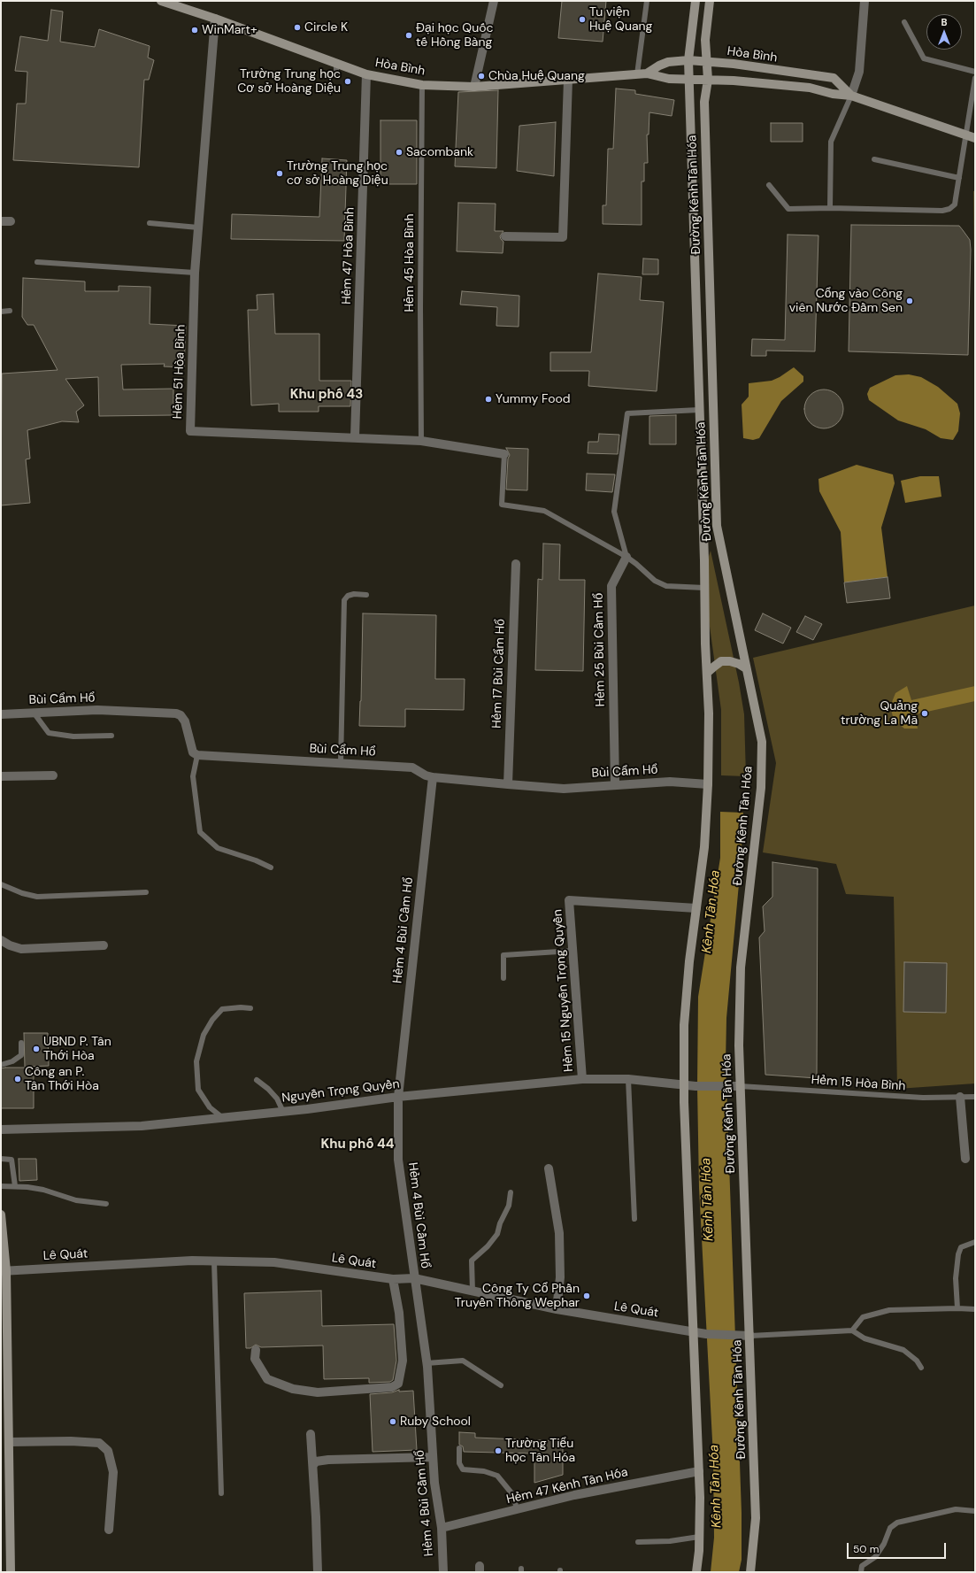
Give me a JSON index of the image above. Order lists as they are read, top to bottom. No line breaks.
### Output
{"streets":{"street":["Hòa Bình","Đường Kênh Tân Hóa","Hẻm 47 Hòa Bình","Hẻm 51 Hòa Bình","Hẻm 25 Bùi Cầm Hổ","Hẻm 17 Bùi Cẩm Hổ","Bùi Cẩm Hổ","Hẻm 4 Bùi Cầm Hổ","Hẻm 15 Nguyễn Trọng Quyền","Nguyễn Trọng Quyền","Lê Quát","Hẻm 47 Kênh Tân Hóa"],"lane":["Hẻm 45 Hòa Bình","Hẻm 15 Hòa Bình"]},"crossings":[["Hòa Bình","Đường Kênh Tân Hóa"],["Hòa Bình","Hẻm 47 Hòa Bình"],["Hòa Bình","Hẻm 45 Hòa Bình"],["Hòa Bình","Hẻm 51 Hòa Bình"],["Đường Kênh Tân Hóa","Bùi Cẩm Hổ"],["Đường Kênh Tân Hóa","Hẻm 15 Nguyễn Trọng Quyền"],["Đường Kênh Tân Hóa","Hẻm 15 Hòa Bình"],["Đường Kênh Tân Hóa","Nguyễn Trọng Quyền"],["Đường Kênh Tân Hóa","Lê Quát"],["Đường Kênh Tân Hóa","Hẻm 47 Kênh Tân Hóa"],["Hẻm 47 Hòa Bình","Hẻm 51 Hòa Bình"],["Hẻm 45 Hòa Bình","Hẻm 51 Hòa Bình"],["Hẻm 25 Bùi Cầm Hổ","Bùi Cẩm Hổ"],["Hẻm 17 Bùi Cẩm Hổ","Bùi Cẩm Hổ"],["Bùi Cẩm Hổ","Hẻm 4 Bùi Cầm Hổ"],["Hẻm 4 Bùi Cầm Hổ","Nguyễn Trọng Quyền"],["Hẻm 4 Bùi Cầm Hổ","Lê Quát"],["Hẻm 4 Bùi Cầm Hổ","Hẻm 47 Kênh Tân Hóa"],["Hẻm 15 Nguyễn Trọng Quyền","Nguyễn Trọng Quyền"],["Hẻm 15 Hòa Bình","Nguyễn Trọng Quyền"]],"districts":["Khu phố 43","Khu phố 44"],"water":["Kênh Tân Hóa"],"places":["Tu viện Huệ Quang","Circle K","WinMart+","Đại học Quốc tế Hồng Bàng","Chùa Huệ Quang","Trường Trung học Cơ sở Hoàng Diệu","Sacombank","Trường Trung học cơ sở Hoàng Diệu","Cổng vào Công viên Nước Đầm Sen","Yummy Food","Quảng trường La Mã","UBND P. Tân Thới Hòa","Công an P. Tân Thới Hòa","Công Ty Cổ Phần Truyền Thông Wephar","Ruby School","Trường Tiểu học Tân Hóa"],"scale_bar":"50 m","north":"top"}
